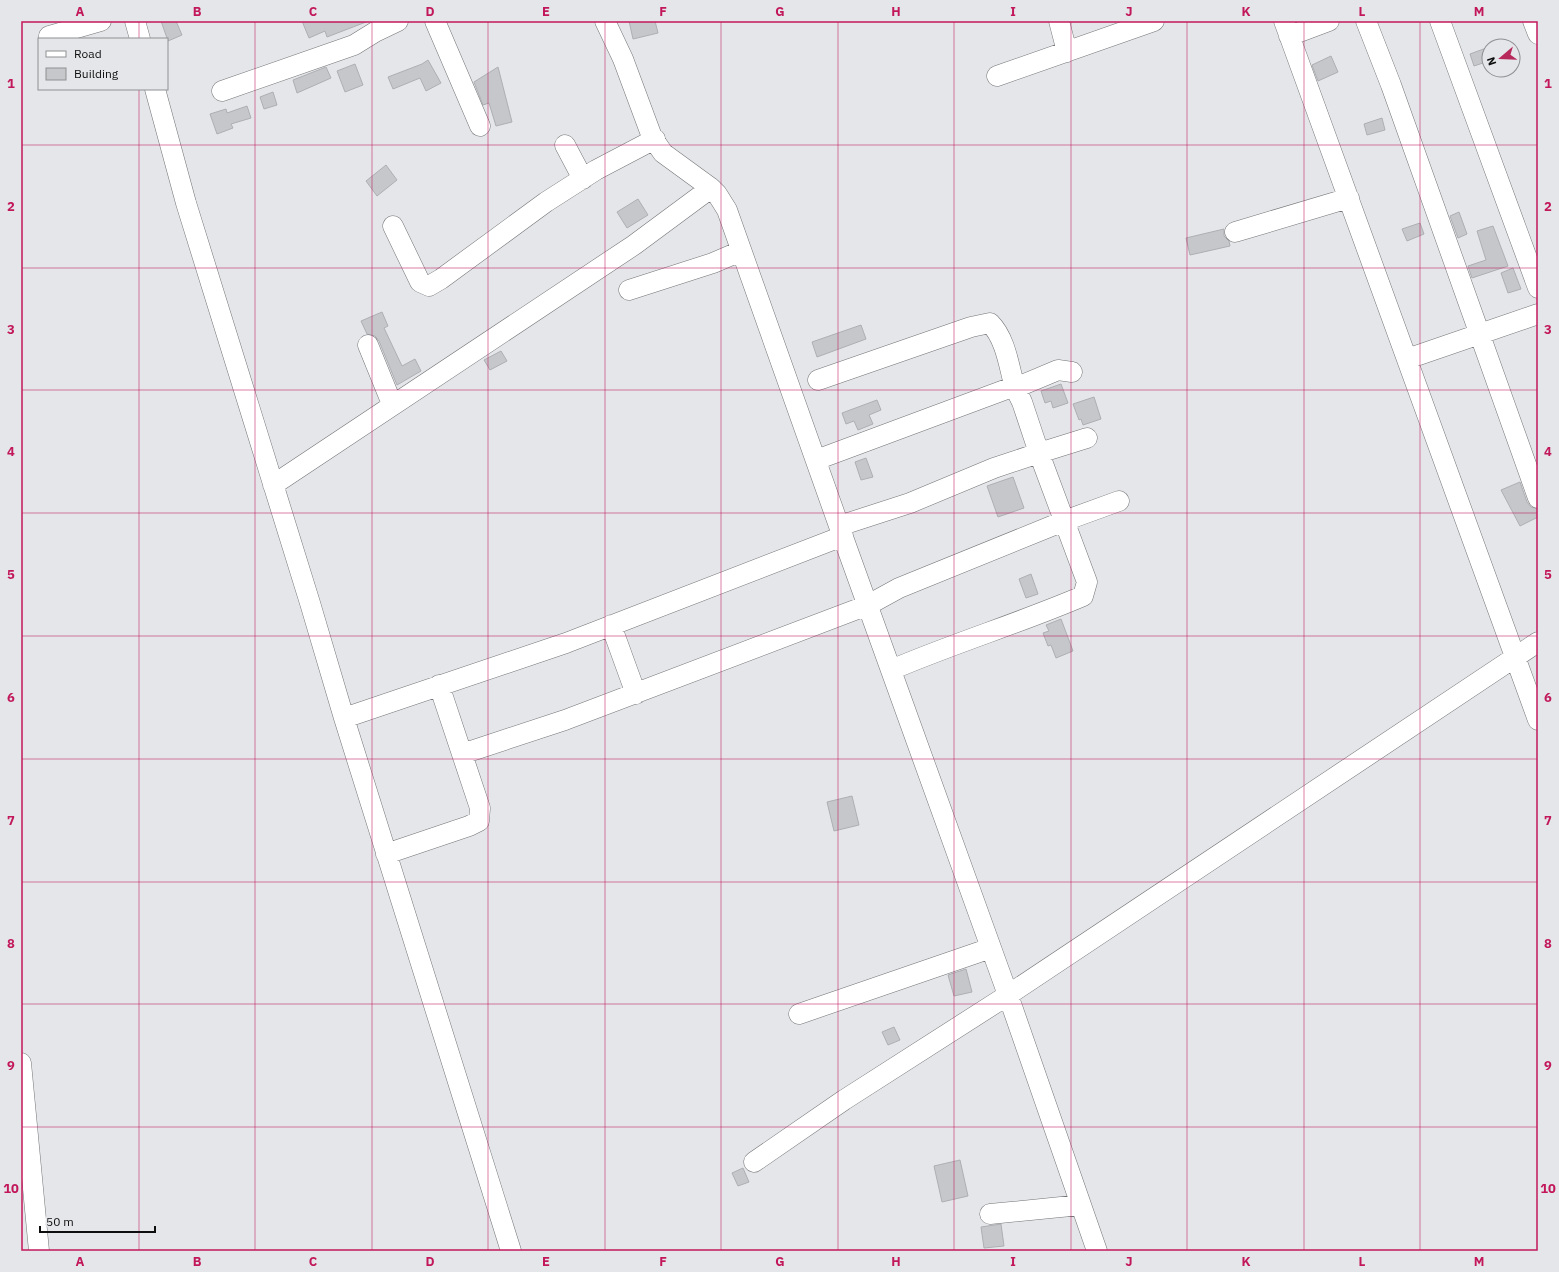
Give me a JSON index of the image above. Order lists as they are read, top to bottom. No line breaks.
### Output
{"legend":["Road","Building"],"scale_bar":"50 m","north":"left","grid":{"columns":["A","B","C","D","E","F","G","H","I","J","K","L","M"],"rows":["1","2","3","4","5","6","7","8","9","10"]}}
